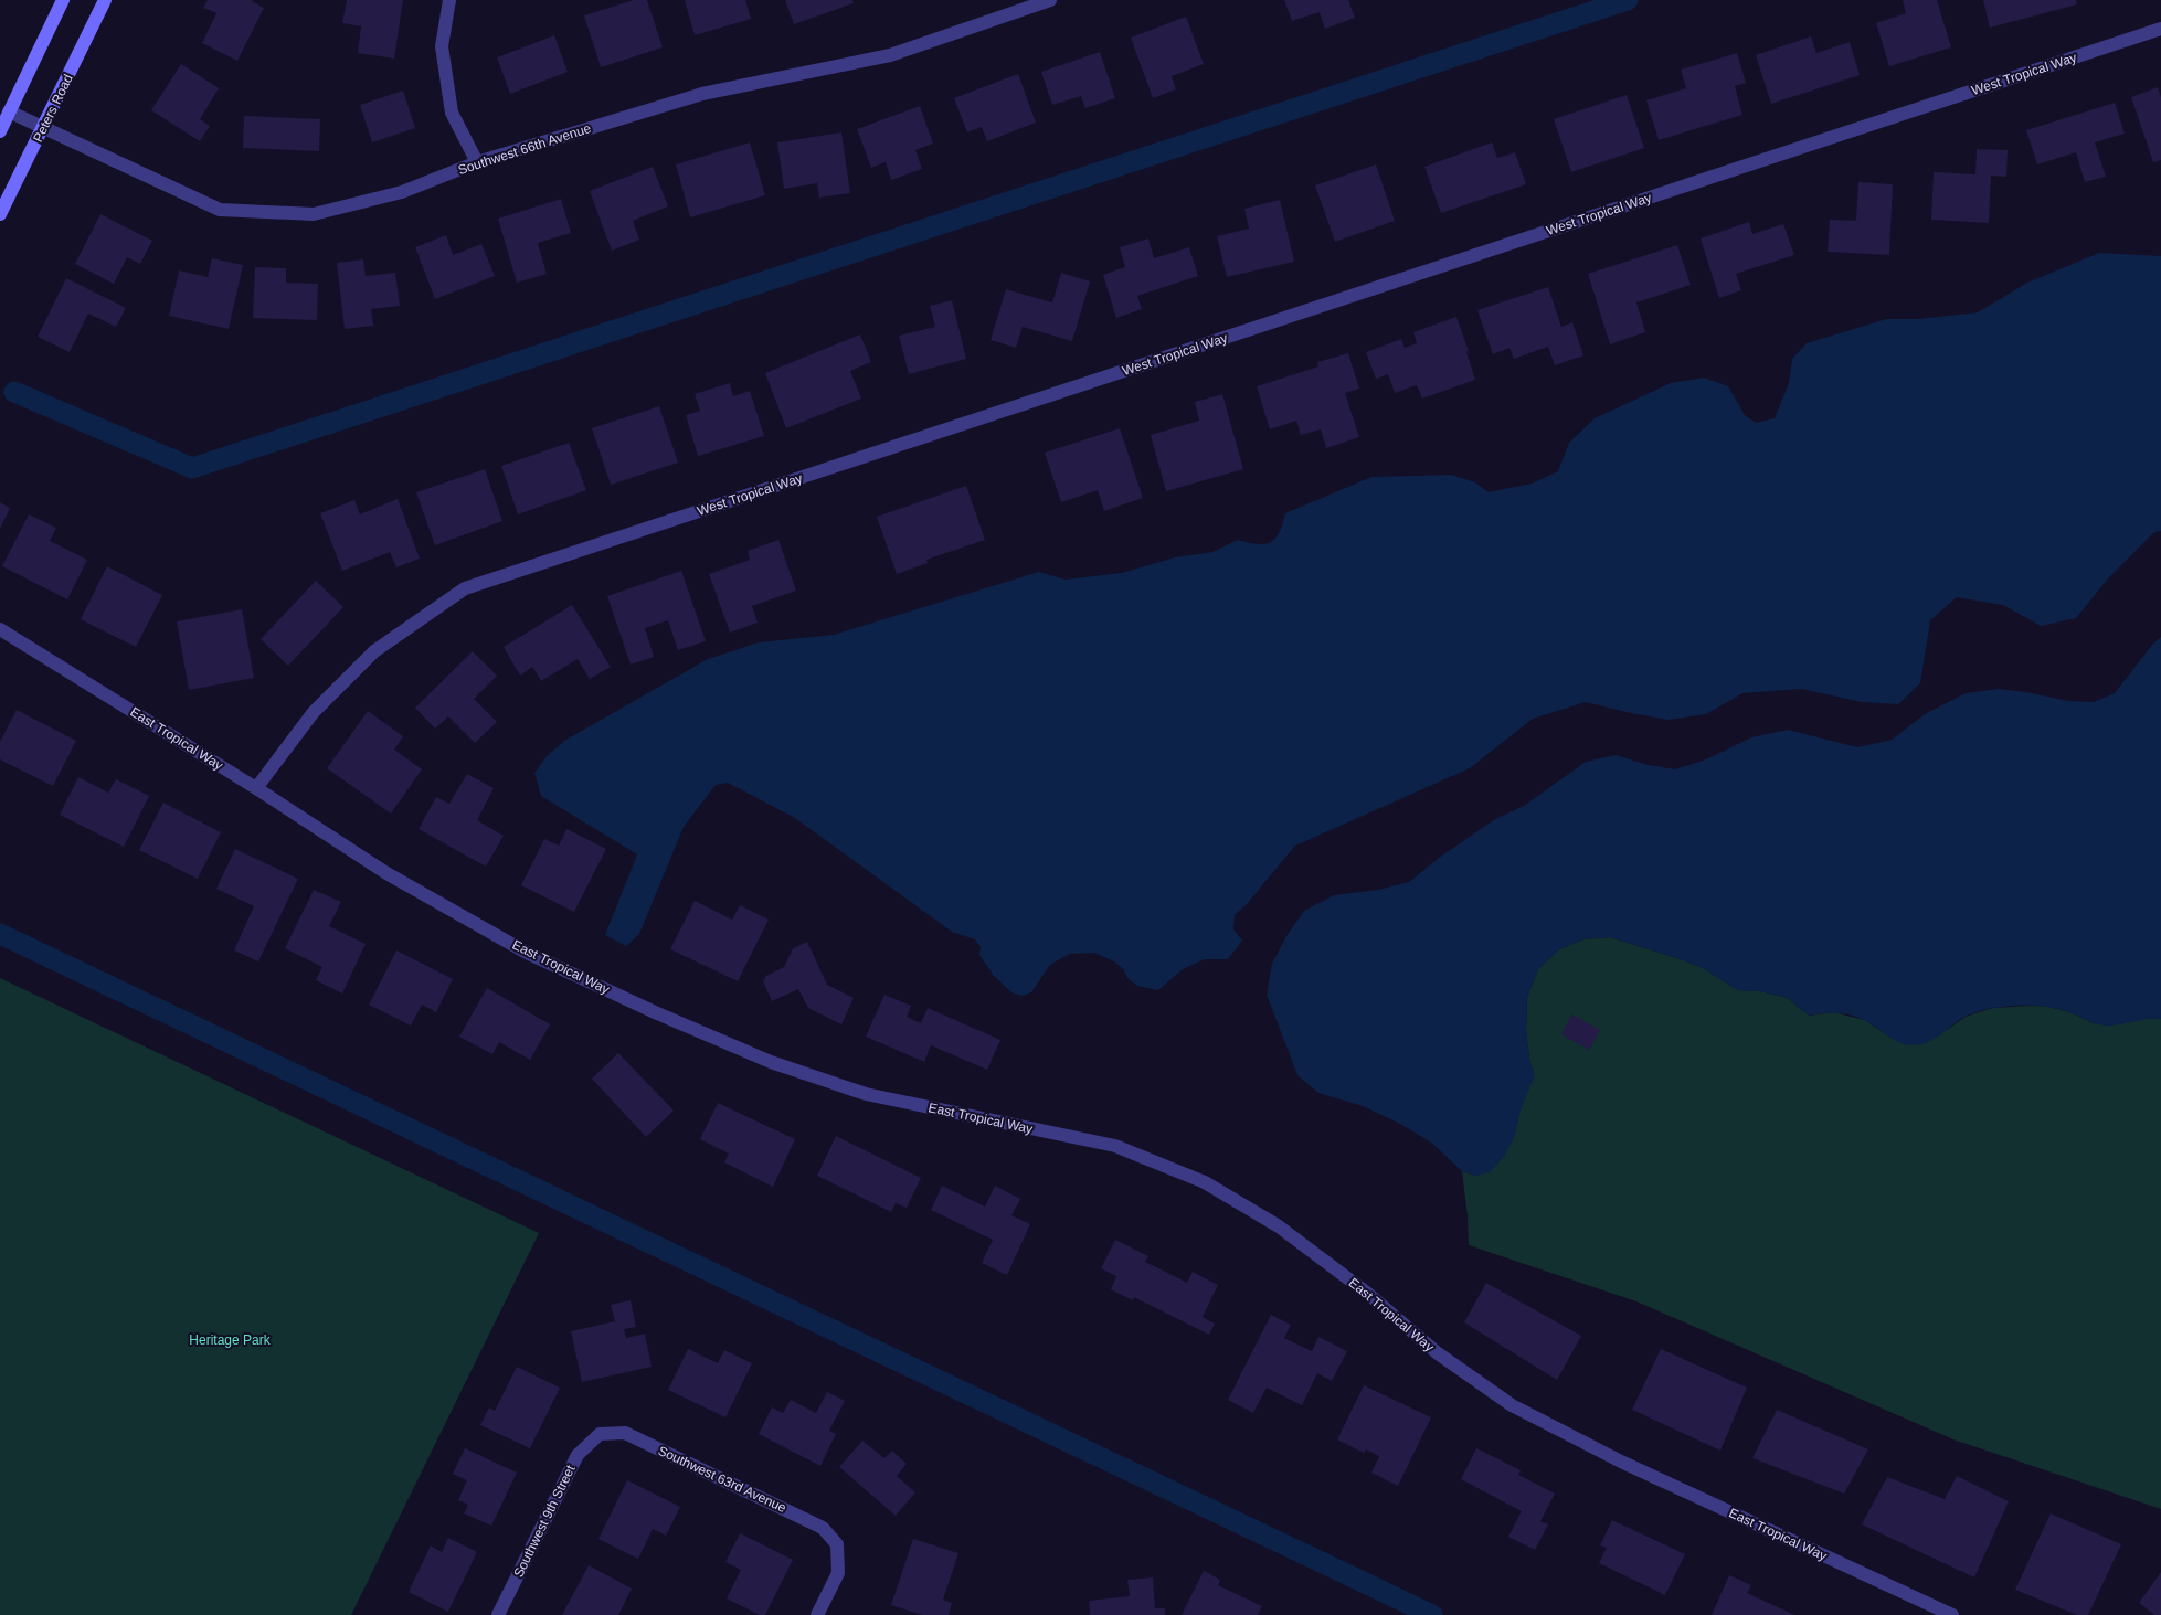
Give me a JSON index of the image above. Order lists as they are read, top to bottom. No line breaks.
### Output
{"streets":{"main road":["Peters Road"],"street":["West Tropical Way","Southwest 66th Avenue","East Tropical Way","Southwest 63rd Avenue","Southwest 9th Street"]},"crossings":[["West Tropical Way","East Tropical Way"],["Peters Road","Southwest 66th Avenue"],["Southwest 63rd Avenue","Southwest 9th Street"]],"parks":["Heritage Park"]}
